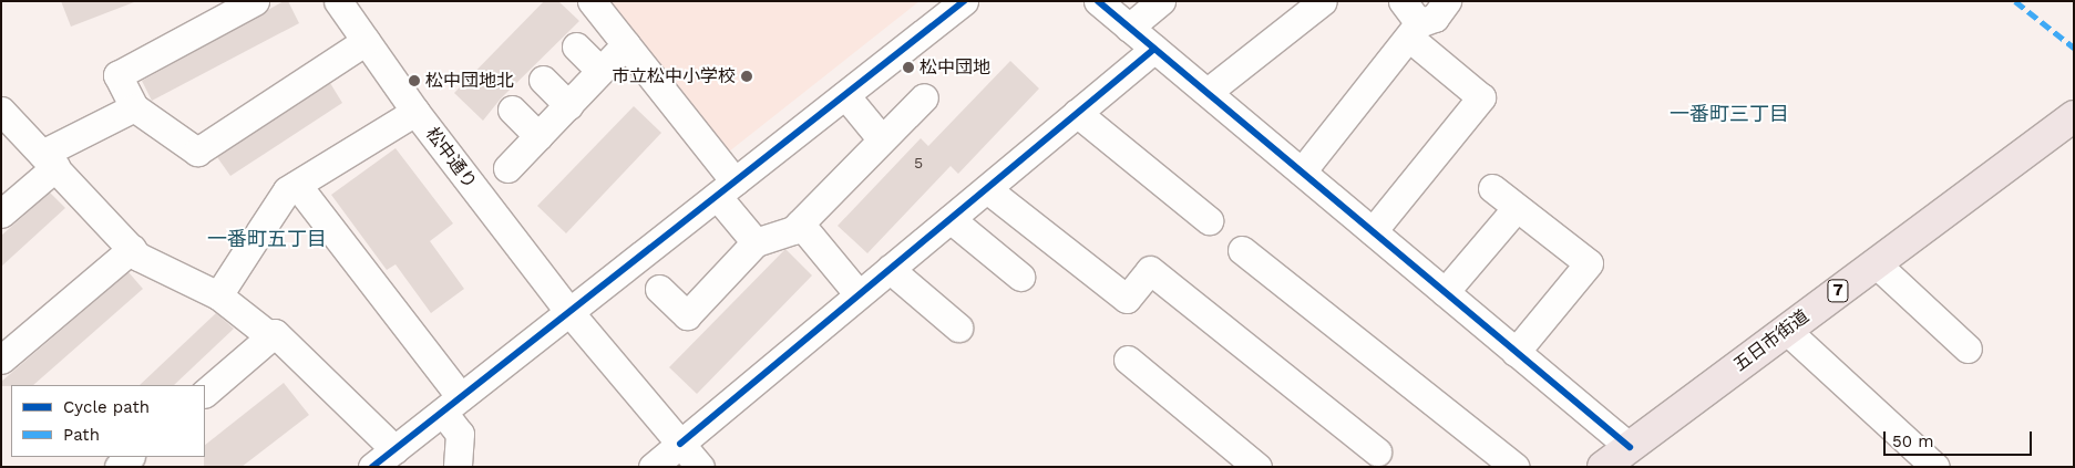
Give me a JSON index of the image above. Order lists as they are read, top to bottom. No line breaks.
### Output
{"streets":{"main road":["7","五日市街道"],"street":["松中通り"]},"districts":["一番町三丁目","一番町五丁目"],"places":["松中団地","市立松中小学校","松中団地北"],"house_numbers":["5"],"legend":["Cycle path","Path"],"scale_bar":"50 m"}
